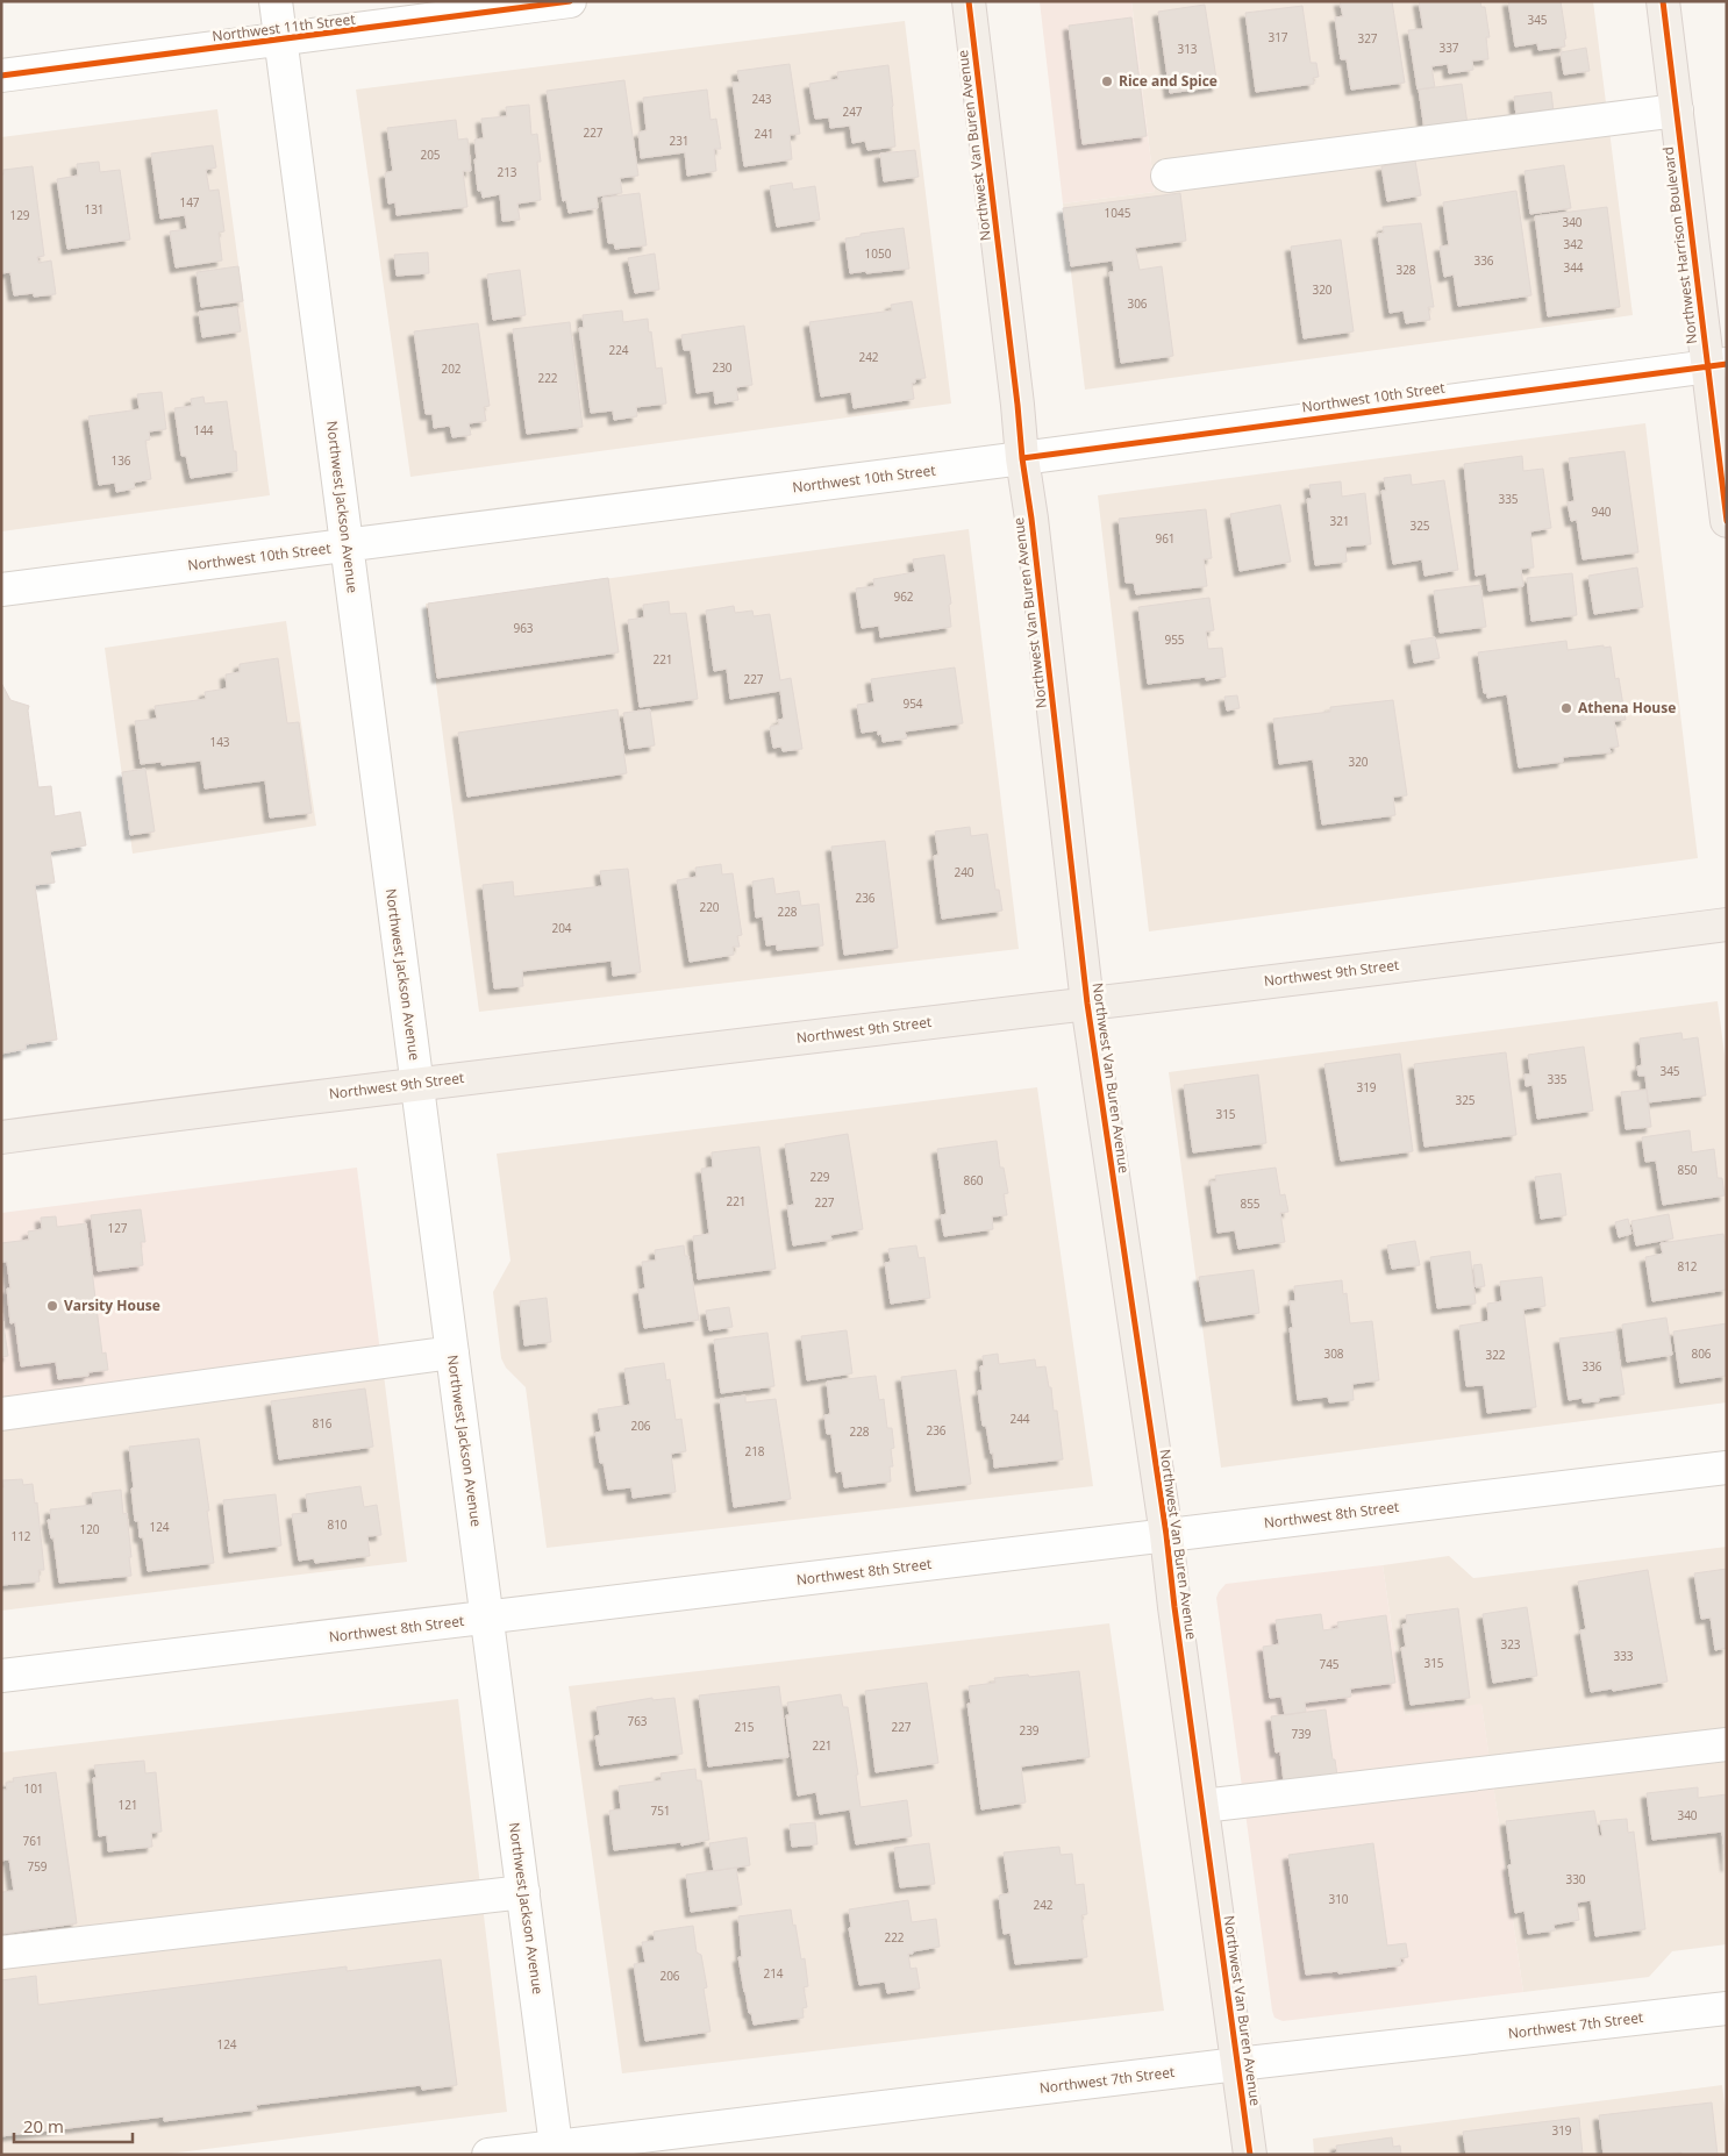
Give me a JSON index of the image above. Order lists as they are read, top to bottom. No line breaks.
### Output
{"streets":{"main road":["Northwest Van Buren Avenue","Northwest Harrison Boulevard","Northwest 9th Street"],"street":["Northwest 11th Street","Northwest 10th Street","Northwest Jackson Avenue","Northwest 8th Street","Northwest 7th Street"]},"crossings":[["Northwest 11th Street","Northwest Jackson Avenue"],["Northwest Van Buren Avenue","Northwest 10th Street"],["Northwest Van Buren Avenue","Northwest 9th Street"],["Northwest Van Buren Avenue","Northwest 8th Street"],["Northwest Van Buren Avenue","Northwest 7th Street"],["Northwest Harrison Boulevard","Northwest 10th Street"],["Northwest 10th Street","Northwest Jackson Avenue"],["Northwest Jackson Avenue","Northwest 9th Street"],["Northwest Jackson Avenue","Northwest 8th Street"],["Northwest Jackson Avenue","Northwest 7th Street"]],"places":["Rice and Spice","Athena House","Varsity House"],"house_numbers":["345","317","327","337","313","243","247","227","241","231","205","213","147","131","1045","129","340","342","1050","336","344","328","320","306","224","242","230","202","222","144","136","335","940","321","325","961","962","963","955","221","227","954","143","320","240","236","220","228","204","345","335","319","325","315","850","229","860","221","227","855","127","812","308","806","322","336","244","816","206","236","228","218","810","124","120","112","323","333","315","745","763","215","227","239","739","221","101","121","751","340","761","759","330","310","242","222","214","206","124","319"],"scale_bar":"20 m"}
